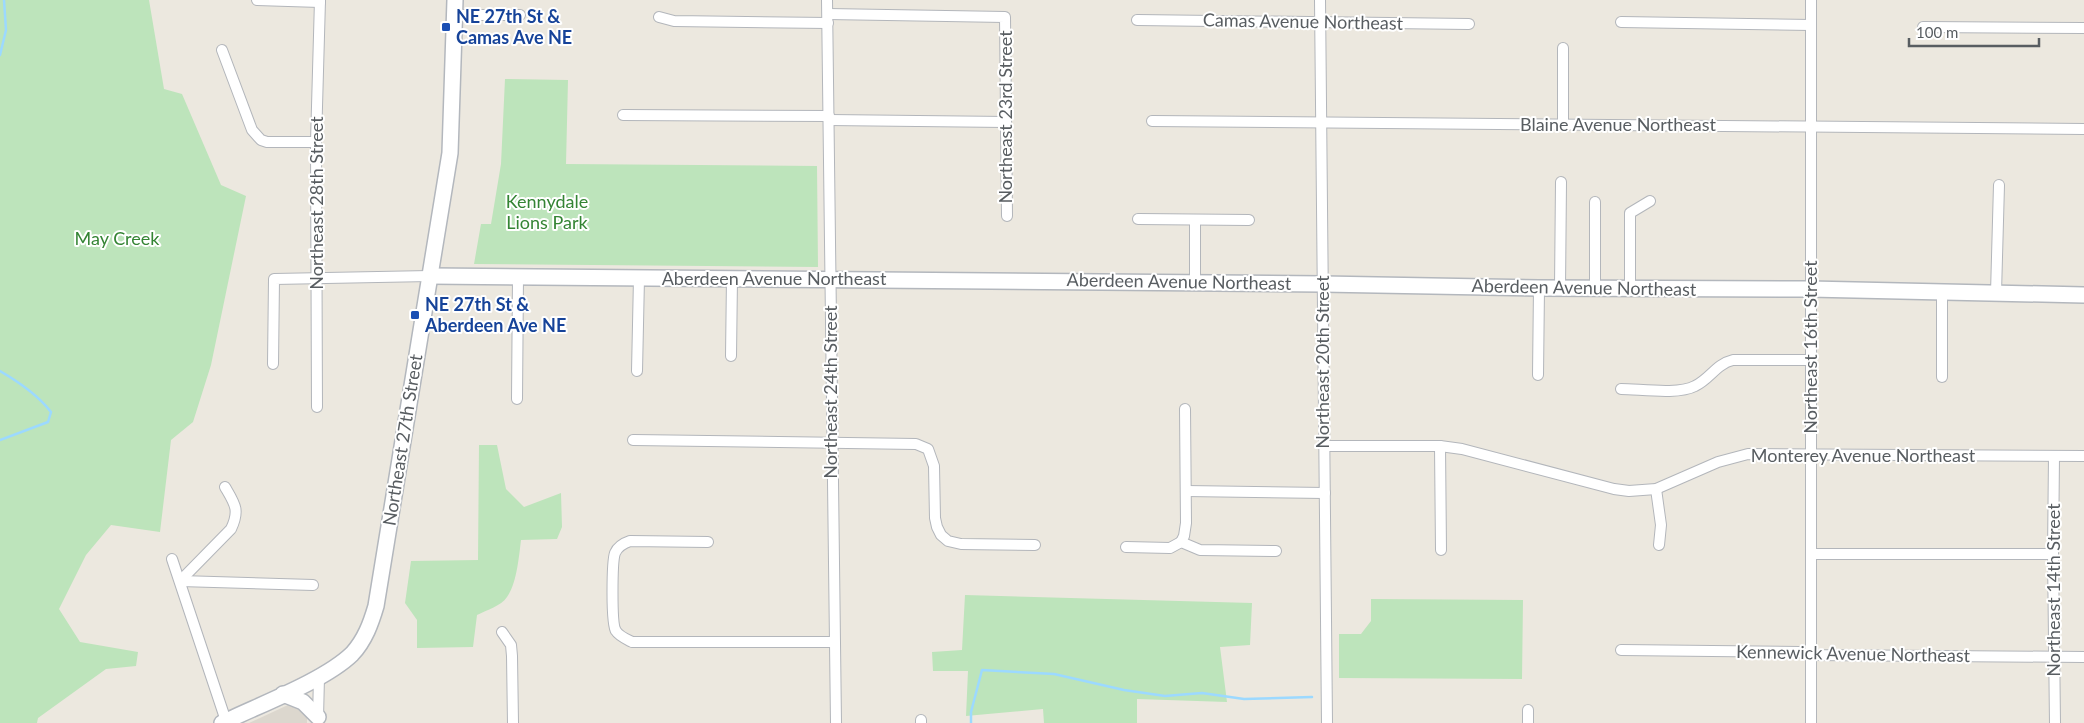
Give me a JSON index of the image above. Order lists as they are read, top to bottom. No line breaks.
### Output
{"streets":{"street":["Camas Avenue Northeast","Northeast 23rd Street","Blaine Avenue Northeast","Northeast 28th Street","Aberdeen Avenue Northeast","Northeast 16th Street","Northeast 20th Street","Northeast 24th Street","Northeast 27th Street","Monterey Avenue Northeast","Northeast 14th Street","Kennewick Avenue Northeast"]},"crossings":[["Camas Avenue Northeast","Northeast 20th Street"],["Northeast 23rd Street","Northeast 24th Street"],["Blaine Avenue Northeast","Northeast 16th Street"],["Blaine Avenue Northeast","Northeast 20th Street"],["Northeast 28th Street","Aberdeen Avenue Northeast"],["Aberdeen Avenue Northeast","Northeast 16th Street"],["Aberdeen Avenue Northeast","Northeast 20th Street"],["Aberdeen Avenue Northeast","Northeast 24th Street"],["Aberdeen Avenue Northeast","Northeast 27th Street"],["Northeast 16th Street","Monterey Avenue Northeast"],["Northeast 16th Street","Kennewick Avenue Northeast"],["Northeast 20th Street","Monterey Avenue Northeast"],["Monterey Avenue Northeast","Northeast 14th Street"],["Northeast 14th Street","Kennewick Avenue Northeast"]],"parks":["Kennydale Lions Park","May Creek"],"places":{"transit":["NE 27th St & Camas Ave NE","NE 27th St & Aberdeen Ave NE"]},"scale_bar":"100 m"}
